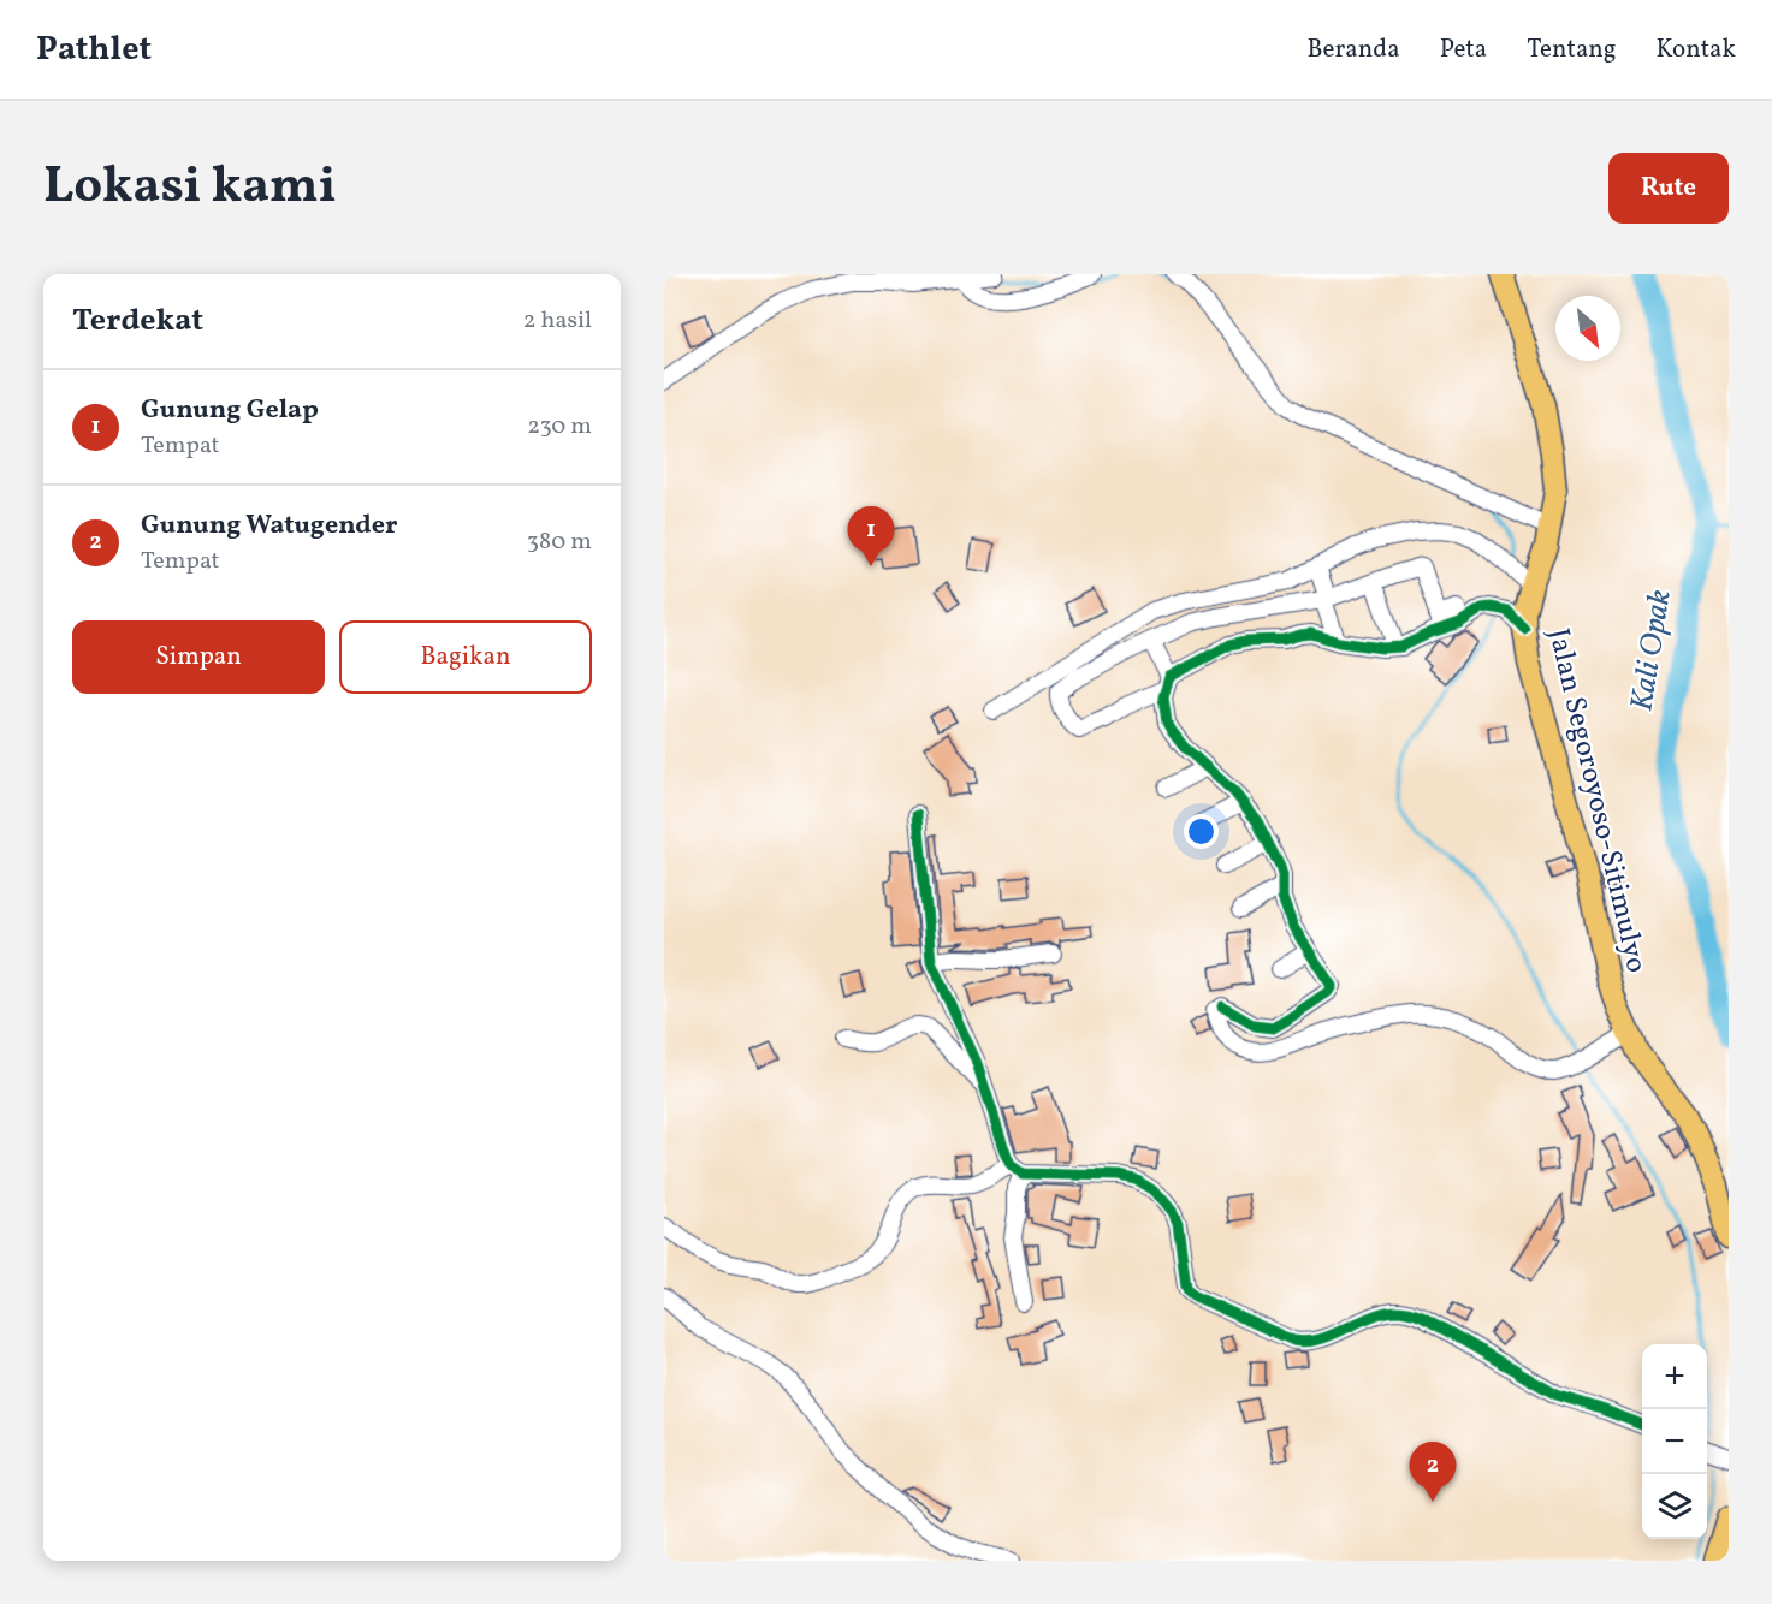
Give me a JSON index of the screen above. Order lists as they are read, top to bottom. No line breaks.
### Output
{"streets":{"main road":["Jalan Segoroyoso-Sitimulyo"]},"water":["Kali Opak"],"north":"bottom right","page":{"header":"Pathlet","nav":["Beranda","Peta","Tentang","Kontak"],"title":"Lokasi kami","buttons":["Rute",["Simpan","Bagikan"]],"heading":["Terdekat","2 hasil"],"list":[{"mark":"1","name":"Gunung Gelap","note":"Tempat","value":"230 m"},{"mark":"2","name":"Gunung Watugender","note":"Tempat","value":"380 m"}],"pins":["1","2"],"map_buttons":["+","−"]}}
